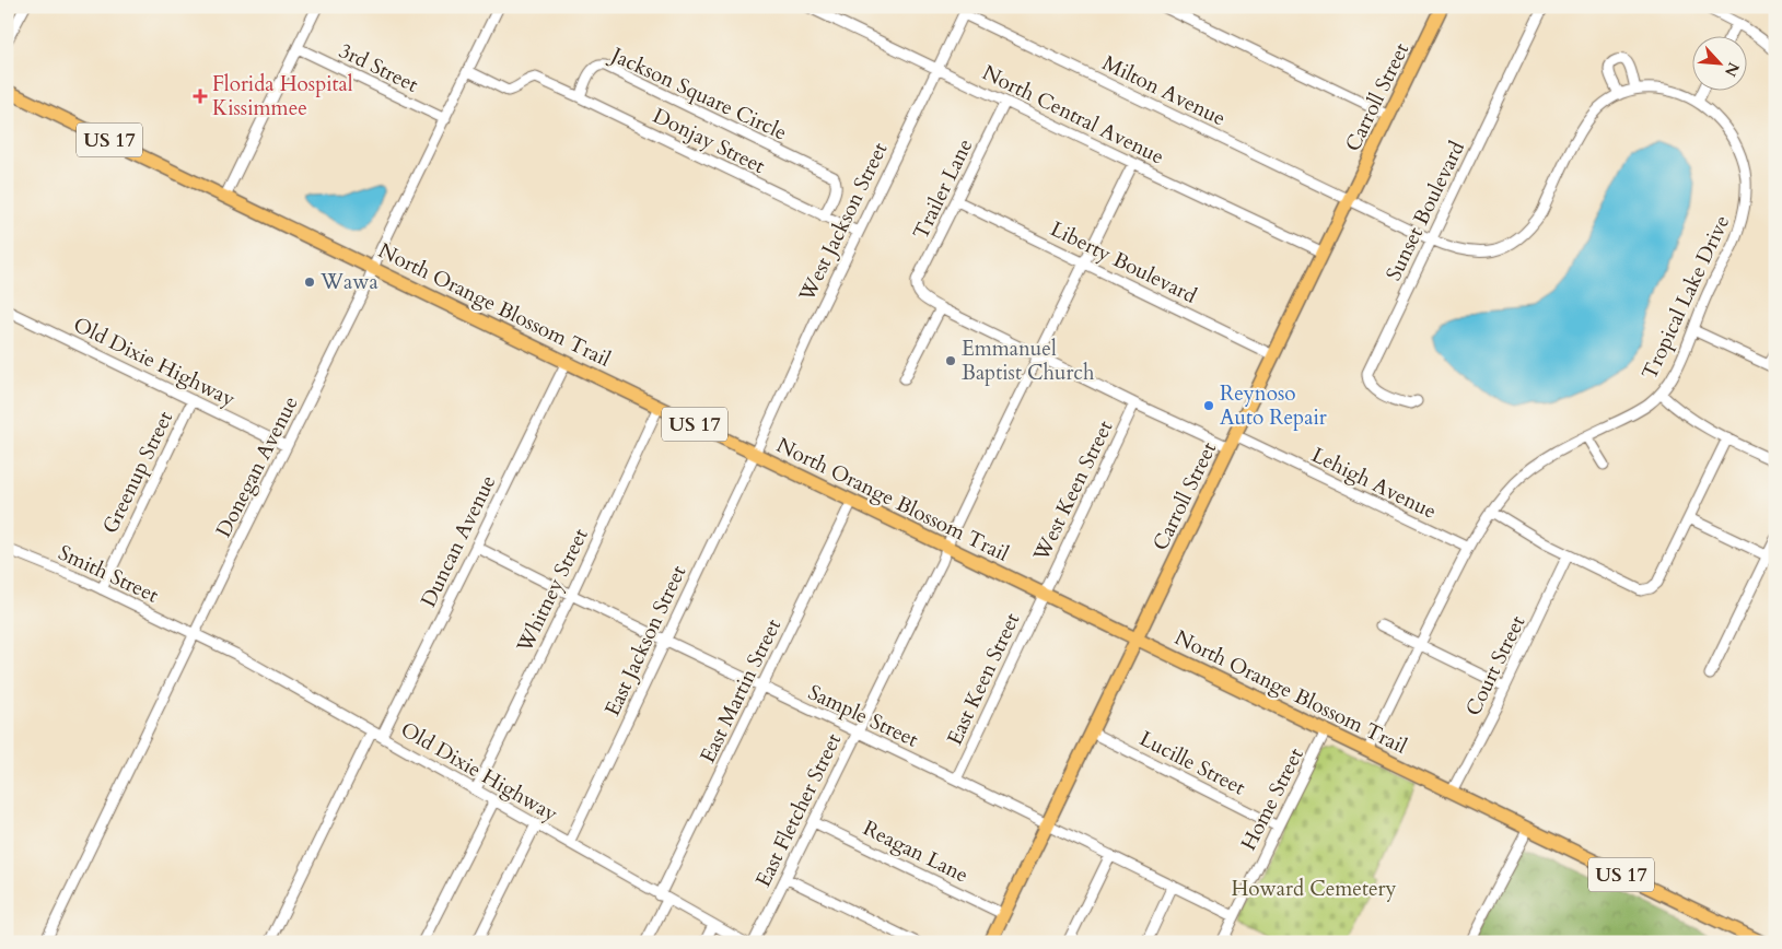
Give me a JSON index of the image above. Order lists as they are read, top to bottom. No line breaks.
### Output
{"streets":{"main road":["Carroll Street","US 17","North Orange Blossom Trail"],"street":["3rd Street","Milton Avenue","Jackson Square Circle","North Central Avenue","Donjay Street","Trailer Lane","Sunset Boulevard","West Jackson Street","Liberty Boulevard","Tropical Lake Drive","Old Dixie Highway","Donegan Avenue","Greenup Street","Lehigh Avenue","West Keen Street","Duncan Avenue","Smith Street","Whitney Street","East Jackson Street","Court Street","East Keen Street","East Martin Street","Sample Street","Lucille Street","Home Street","East Fletcher Street","Reagan Lane"]},"crossings":[["3rd Street","Donegan Avenue"],["Milton Avenue","Carroll Street"],["Milton Avenue","West Jackson Street"],["Milton Avenue","Tropical Lake Drive"],["Jackson Square Circle","Donjay Street"],["Carroll Street","North Central Avenue"],["Carroll Street","Liberty Boulevard"],["Carroll Street","Tropical Lake Drive"],["Carroll Street","North Orange Blossom Trail"],["Carroll Street","Lehigh Avenue"],["Carroll Street","Sample Street"],["Carroll Street","Lucille Street"],["Carroll Street","Reagan Lane"],["North Central Avenue","Trailer Lane"],["North Central Avenue","West Jackson Street"],["North Central Avenue","East Fletcher Street"],["Donjay Street","West Jackson Street"],["Trailer Lane","Liberty Boulevard"],["Sunset Boulevard","Tropical Lake Drive"],["West Jackson Street","North Orange Blossom Trail"],["West Jackson Street","East Jackson Street"],["Liberty Boulevard","East Fletcher Street"],["Tropical Lake Drive","North Orange Blossom Trail"],["Tropical Lake Drive","Lehigh Avenue"],["North Orange Blossom Trail","Donegan Avenue"],["North Orange Blossom Trail","West Keen Street"],["North Orange Blossom Trail","Duncan Avenue"],["North Orange Blossom Trail","Whitney Street"],["North Orange Blossom Trail","East Jackson Street"],["North Orange Blossom Trail","Court Street"],["North Orange Blossom Trail","East Keen Street"],["North Orange Blossom Trail","East Martin Street"],["North Orange Blossom Trail","Home Street"],["North Orange Blossom Trail","East Fletcher Street"],["Old Dixie Highway","Donegan Avenue"],["Old Dixie Highway","Greenup Street"],["Old Dixie Highway","Duncan Avenue"],["Old Dixie Highway","Smith Street"],["Old Dixie Highway","Whitney Street"],["Old Dixie Highway","East Jackson Street"],["Old Dixie Highway","East Martin Street"],["Donegan Avenue","Smith Street"],["Greenup Street","Smith Street"],["West Keen Street","East Keen Street"],["Duncan Avenue","Sample Street"],["Whitney Street","Sample Street"],["East Jackson Street","Sample Street"],["East Keen Street","Sample Street"],["East Martin Street","Sample Street"],["Sample Street","Home Street"],["Sample Street","East Fletcher Street"],["Lucille Street","Home Street"],["East Fletcher Street","Reagan Lane"]],"parks":["Howard Cemetery"],"places":{"health":["Florida Hospital Kissimmee"],"other":["Wawa","Emmanuel Baptist Church","Reynoso Auto Repair"]},"north":"bottom right"}
